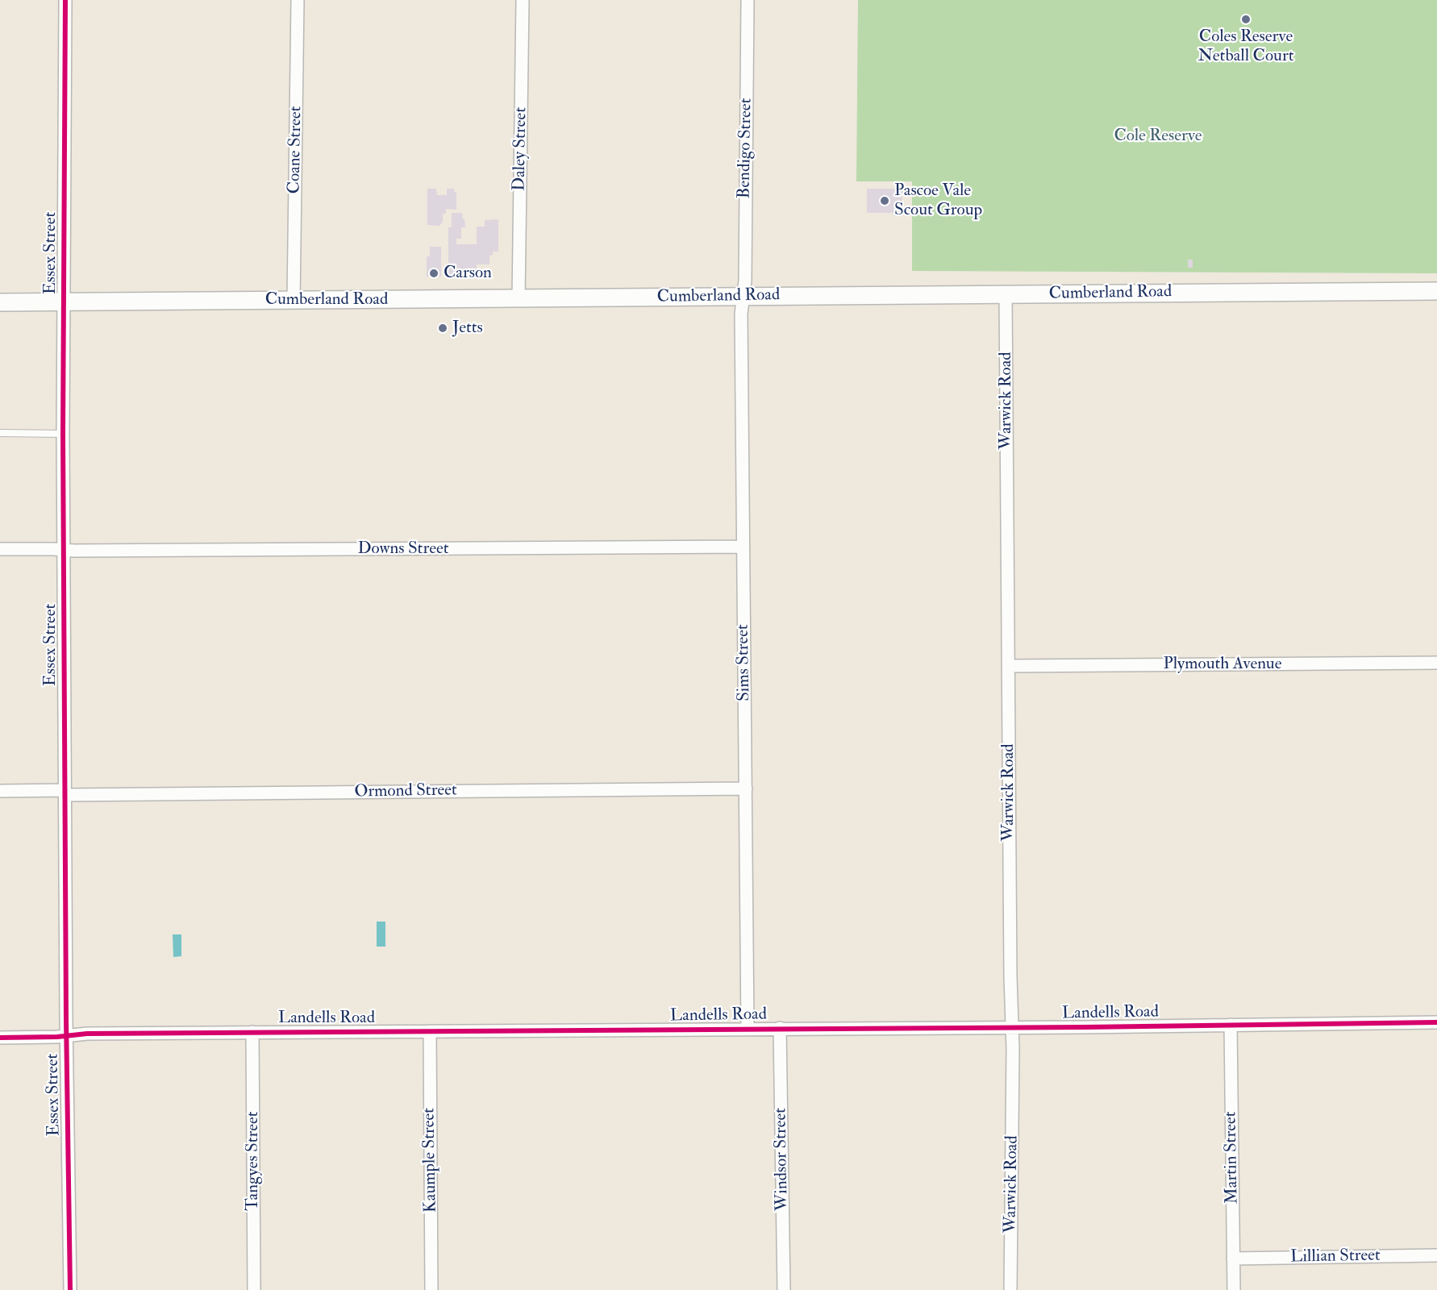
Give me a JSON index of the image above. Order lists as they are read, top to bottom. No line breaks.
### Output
{"streets":{"main road":["Cumberland Road"],"street":["Bendigo Street","Daley Street","Coane Street","Essex Street","Warwick Road","Downs Street","Sims Street","Plymouth Avenue","Ormond Street","Landells Road","Martin Street","Windsor Street","Kaumple Street","Tangyes Street","Lillian Street"]},"crossings":[["Bendigo Street","Cumberland Road"],["Bendigo Street","Sims Street"],["Daley Street","Cumberland Road"],["Coane Street","Cumberland Road"],["Essex Street","Cumberland Road"],["Essex Street","Downs Street"],["Essex Street","Ormond Street"],["Essex Street","Landells Road"],["Cumberland Road","Warwick Road"],["Cumberland Road","Sims Street"],["Warwick Road","Plymouth Avenue"],["Warwick Road","Landells Road"],["Downs Street","Sims Street"],["Sims Street","Ormond Street"],["Sims Street","Landells Road"],["Landells Road","Martin Street"],["Landells Road","Windsor Street"],["Landells Road","Kaumple Street"],["Landells Road","Tangyes Street"],["Martin Street","Lillian Street"]],"parks":["Cole Reserve"],"places":["Coles Reserve Netball Court","Pascoe Vale Scout Group","Carson","Jetts"]}
